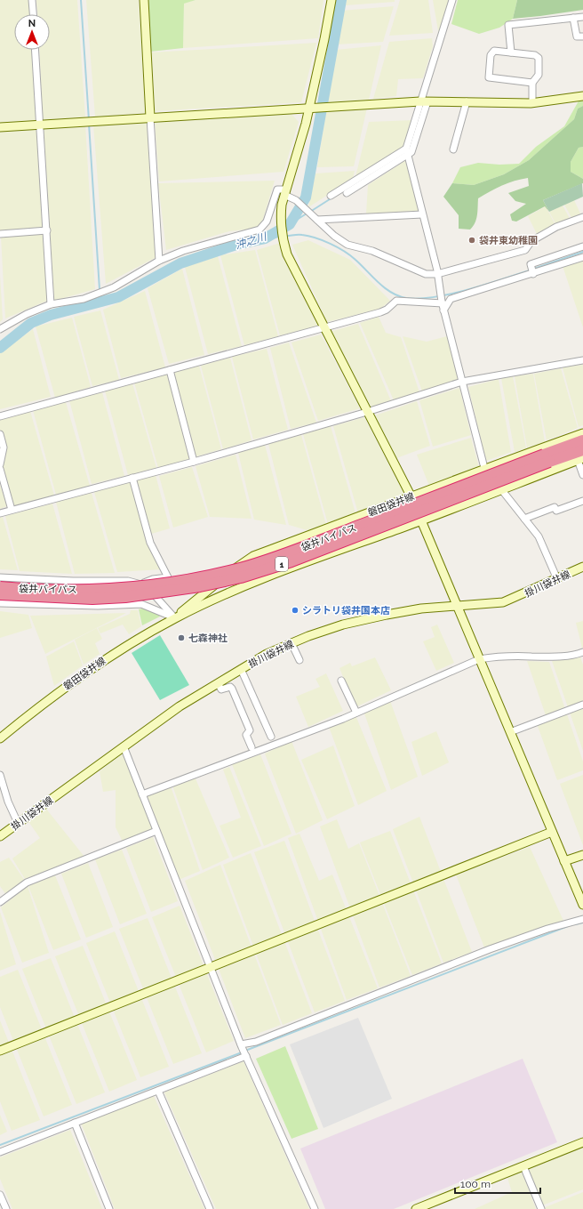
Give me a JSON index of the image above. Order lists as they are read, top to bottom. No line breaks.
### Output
{"streets":{"highway":["袋井バイパス","1"],"street":["磐田袋井線","掛川袋井線"]},"water":["沖之川"],"places":["袋井東幼稚園","シラトリ袋井国本店","七森神社"],"scale_bar":"100 m","north":"top"}
